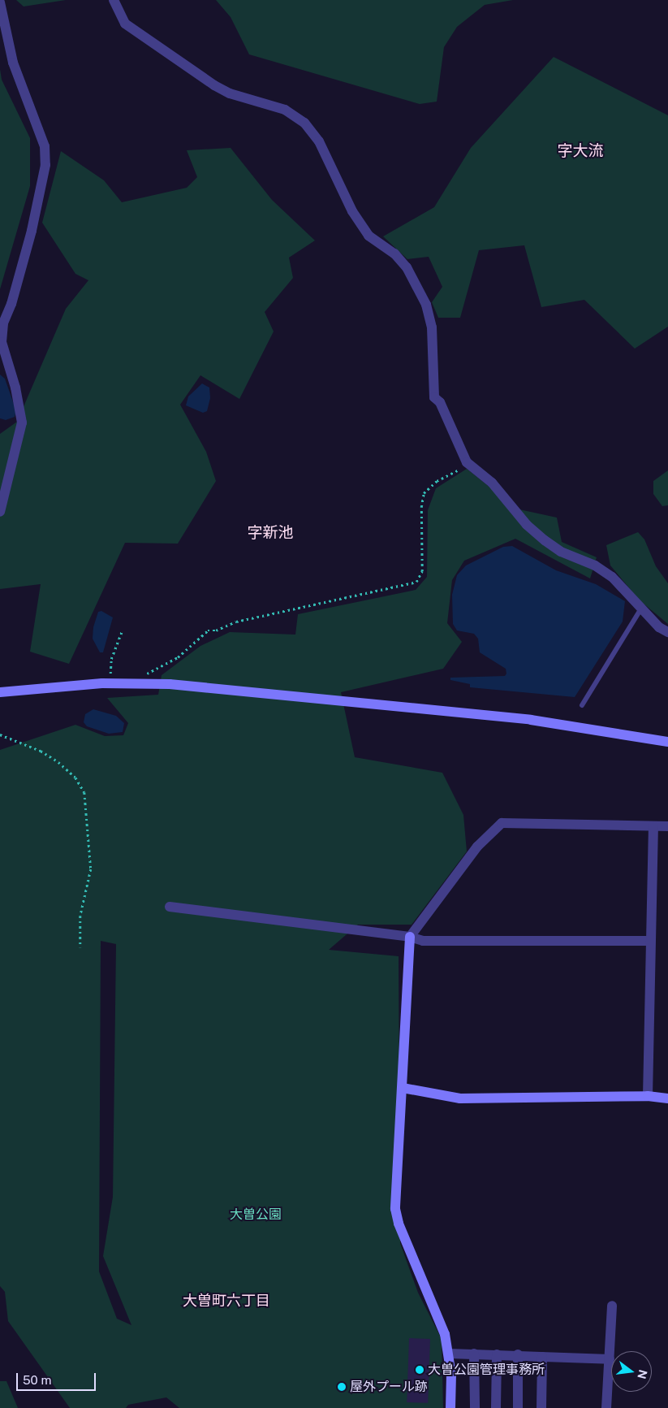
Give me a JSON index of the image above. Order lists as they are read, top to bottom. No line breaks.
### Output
{"districts":["字大流","字新池","大曽町六丁目"],"parks":["大曽公園"],"places":["大曽公園管理事務所","屋外プール跡"],"scale_bar":"50 m","north":"right"}
